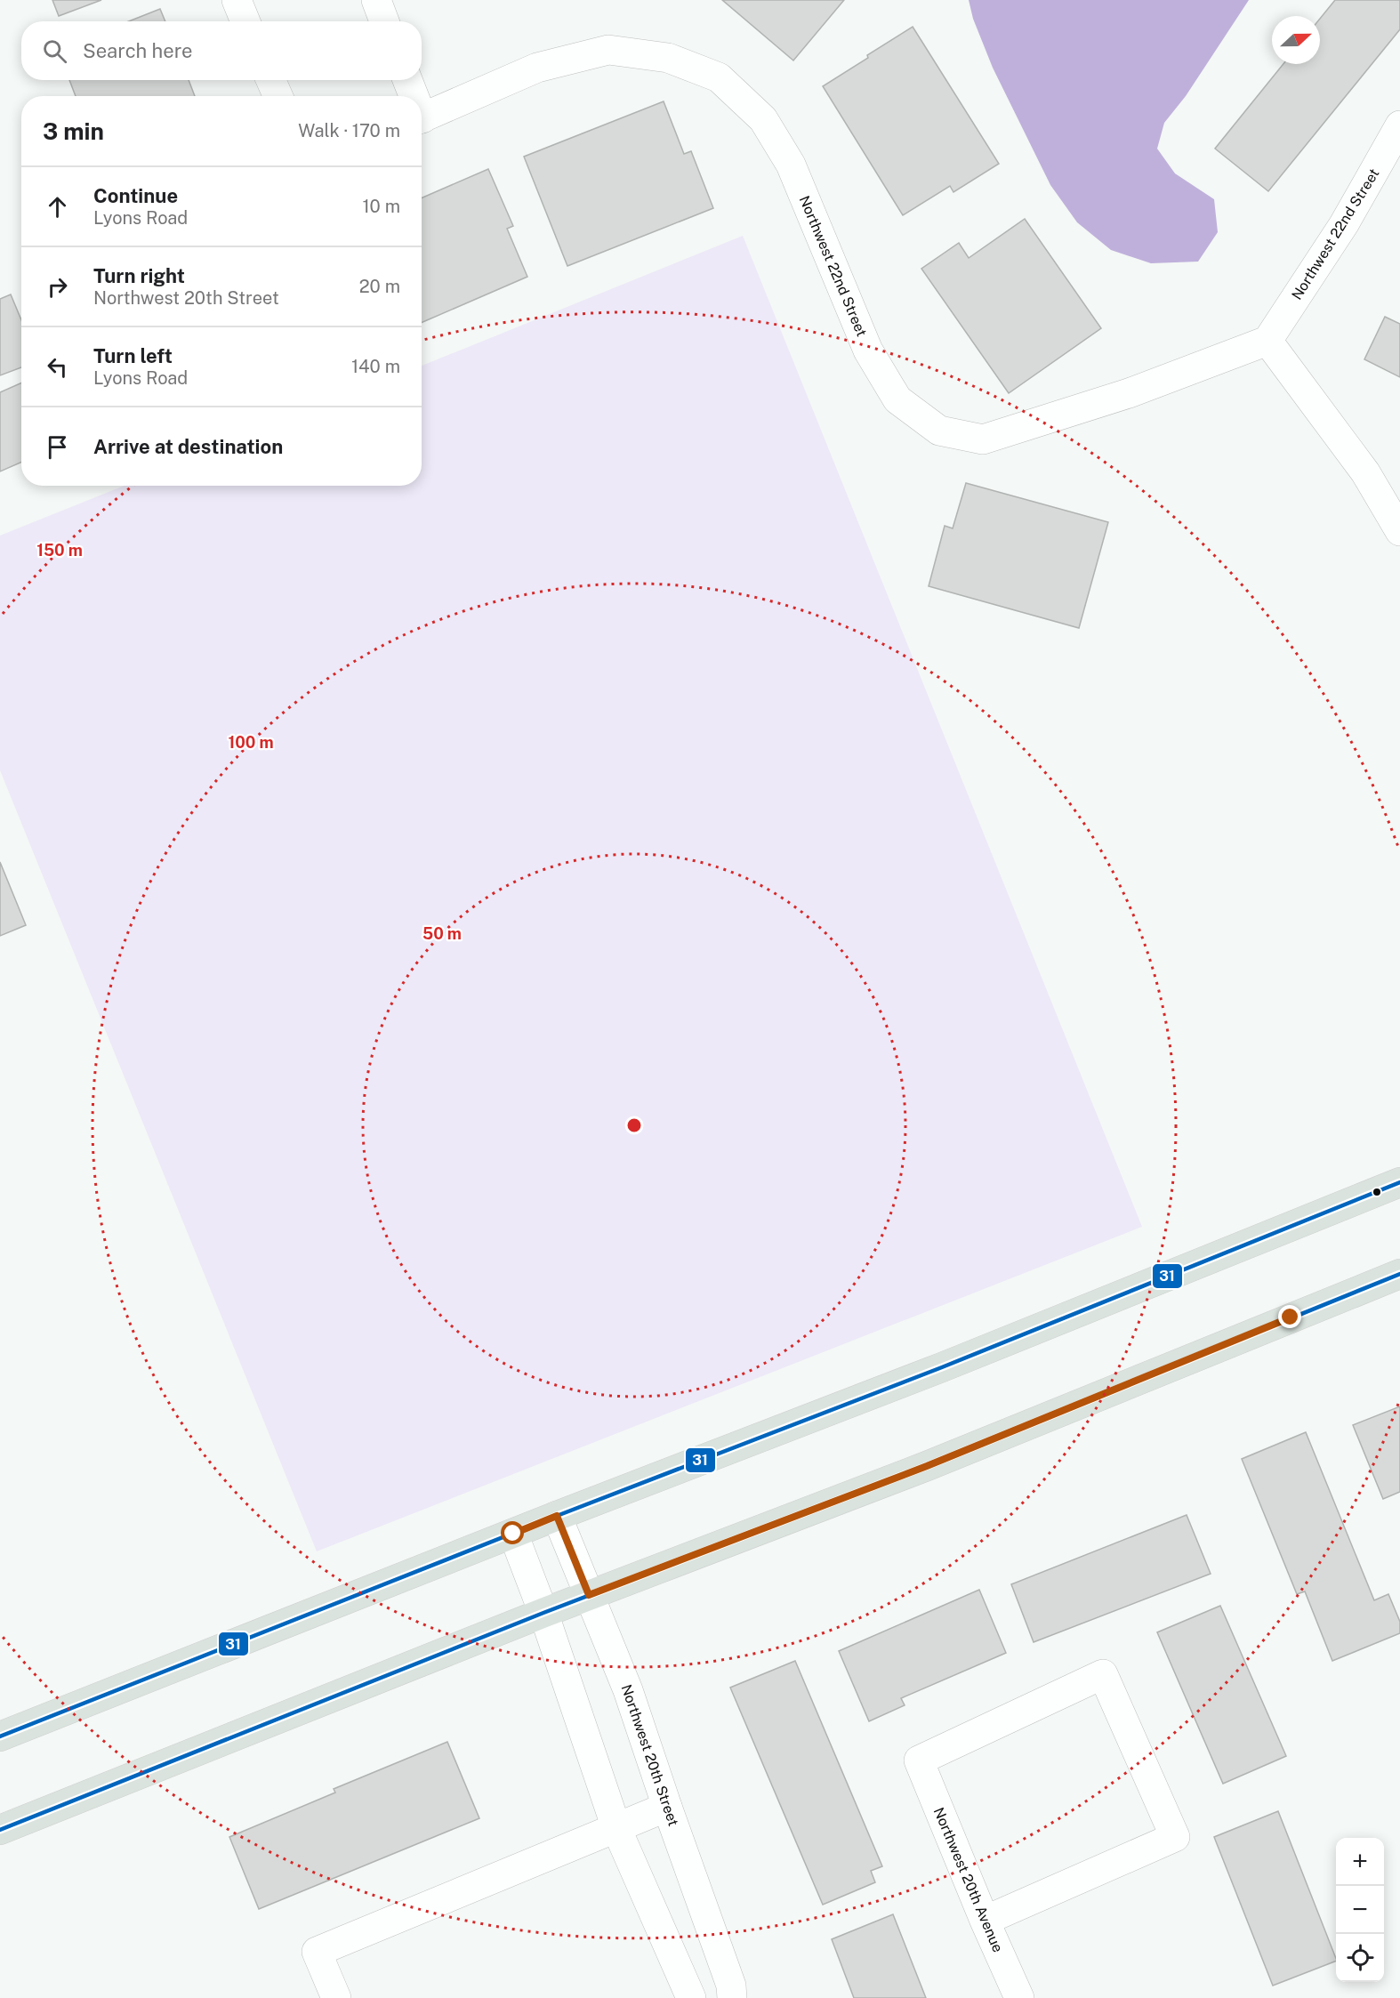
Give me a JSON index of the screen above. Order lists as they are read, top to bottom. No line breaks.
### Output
{"streets":{"street":["Northwest 22nd Street","Northwest 20th Street","Northwest 20th Avenue"]},"lines":["transit line 31"],"north":"right","page":{"search":"Search here","heading":["3 min","Walk · 170 m"],"list":[["Continue","Lyons Road","10 m"],["Turn right","Northwest 20th Street","20 m"],["Turn left","Lyons Road","140 m"],"Arrive at destination"],"map_buttons":["+","−"]},"rings":["150 m","100 m","50 m"]}
